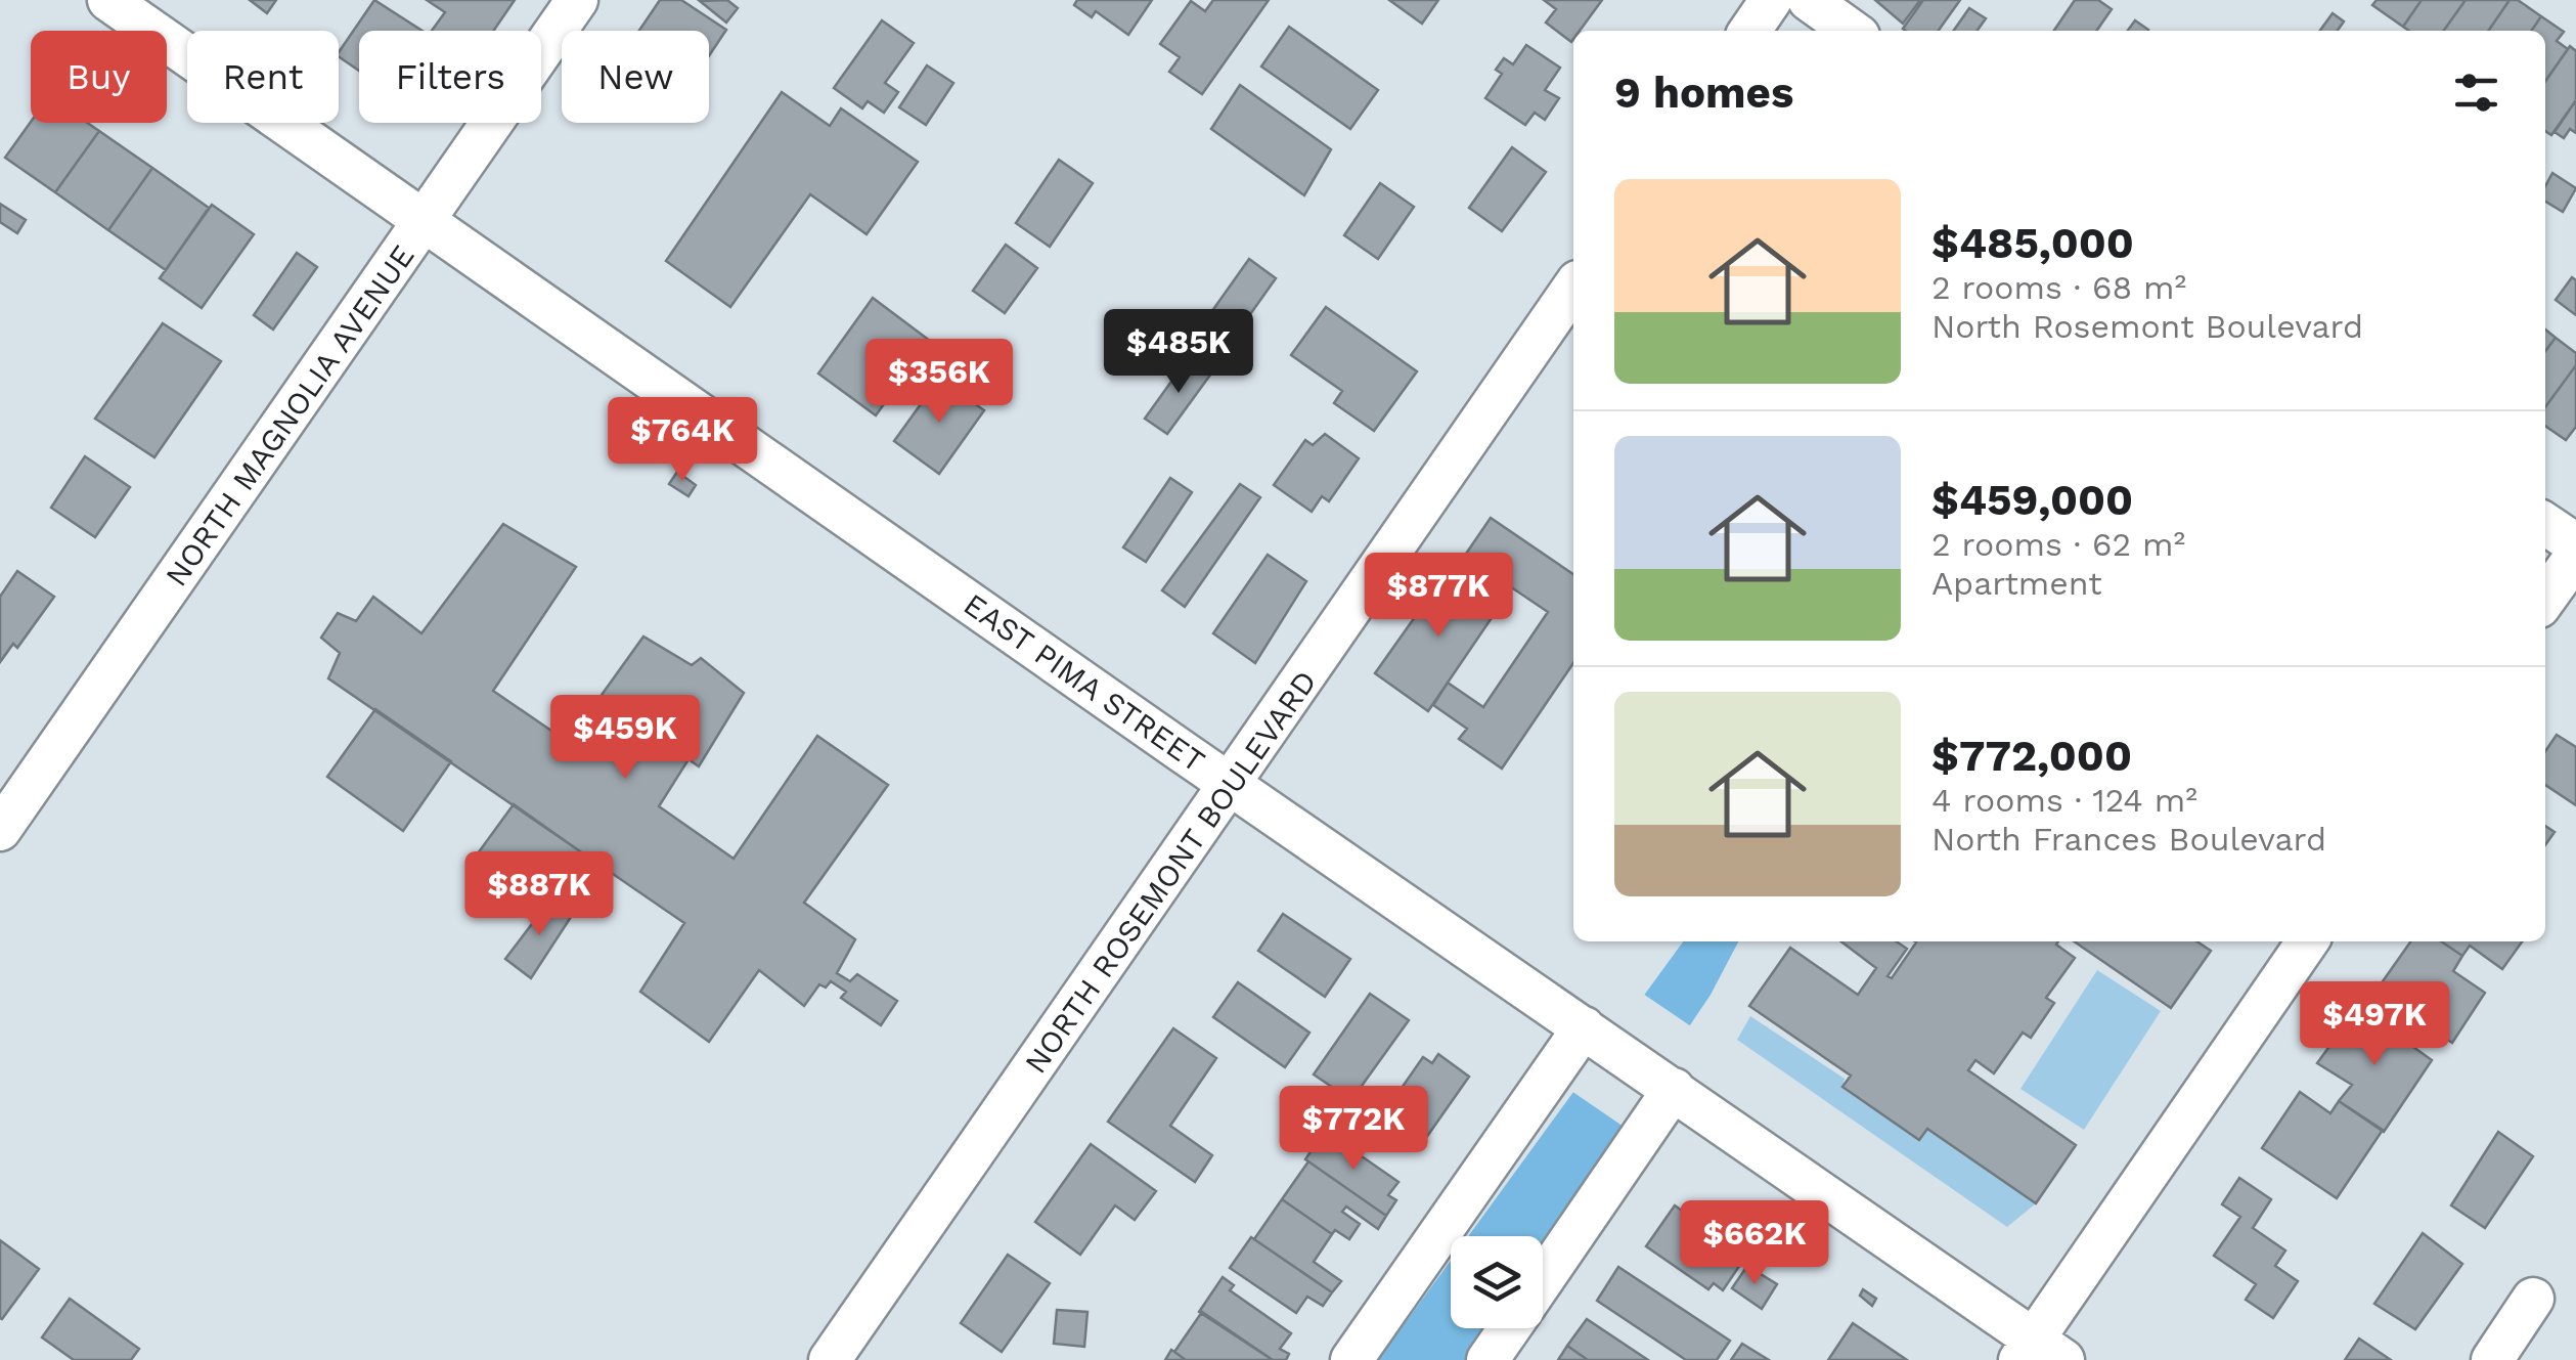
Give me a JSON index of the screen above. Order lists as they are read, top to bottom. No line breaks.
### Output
{"streets":{"street":["NORTH MAGNOLIA AVENUE","EAST PIMA STREET","NORTH ROSEMONT BOULEVARD"]},"crossings":[["NORTH MAGNOLIA AVENUE","EAST PIMA STREET"],["EAST PIMA STREET","NORTH ROSEMONT BOULEVARD"]],"page":{"chip":["Buy","Rent","Filters","New"],"heading":"9 homes","list":[{"name":"$485,000","note":"2 rooms · 68 m² · North Rosemont Boulevard"},{"name":"$459,000","note":"2 rooms · 62 m² · Apartment"},{"name":"$772,000","note":"4 rooms · 124 m² · North Frances Boulevard"}],"price":["$485K","$356K","$764K","$877K","$459K","$887K","$497K","$772K","$662K"]}}
